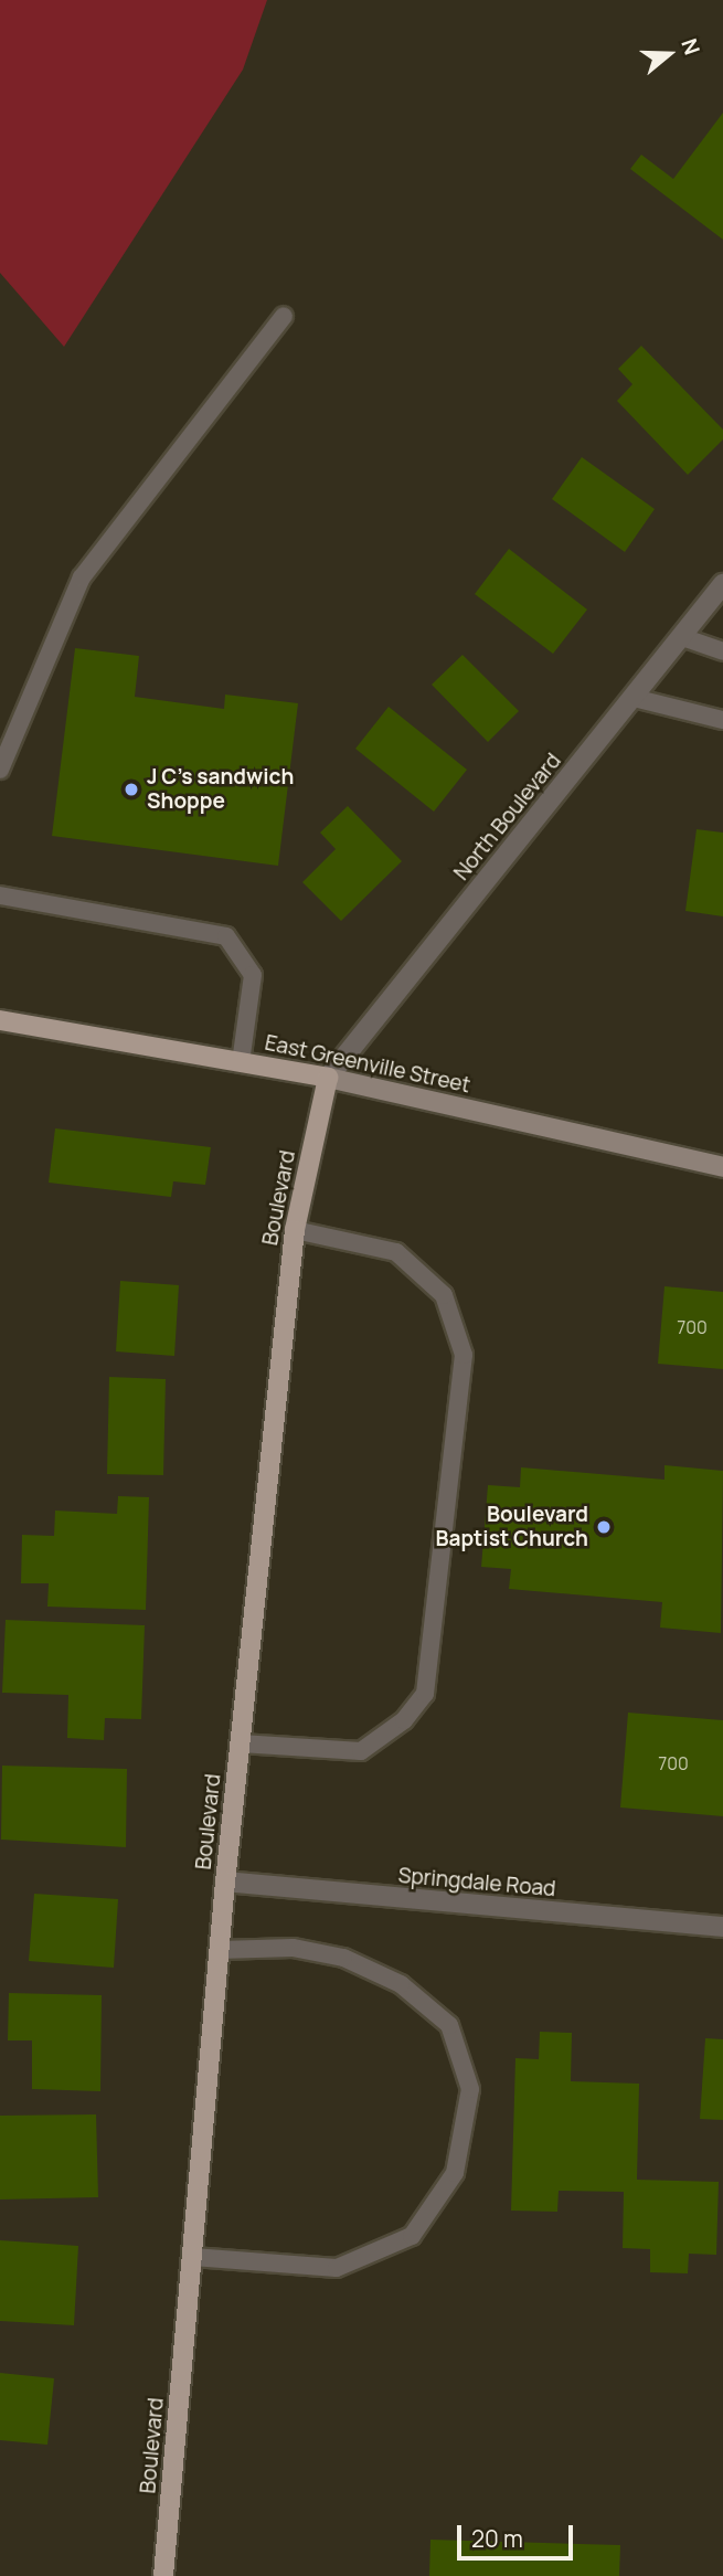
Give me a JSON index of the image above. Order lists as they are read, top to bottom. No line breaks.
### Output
{"streets":{"main road":["East Greenville Street","Boulevard"],"street":["North Boulevard","Springdale Road"]},"crossings":[["North Boulevard","East Greenville Street"],["North Boulevard","Boulevard"],["East Greenville Street","Boulevard"],["Boulevard","Springdale Road"]],"places":["J C's sandwich Shoppe","Boulevard Baptist Church"],"house_numbers":["700","700"],"scale_bar":"20 m","north":"right"}
